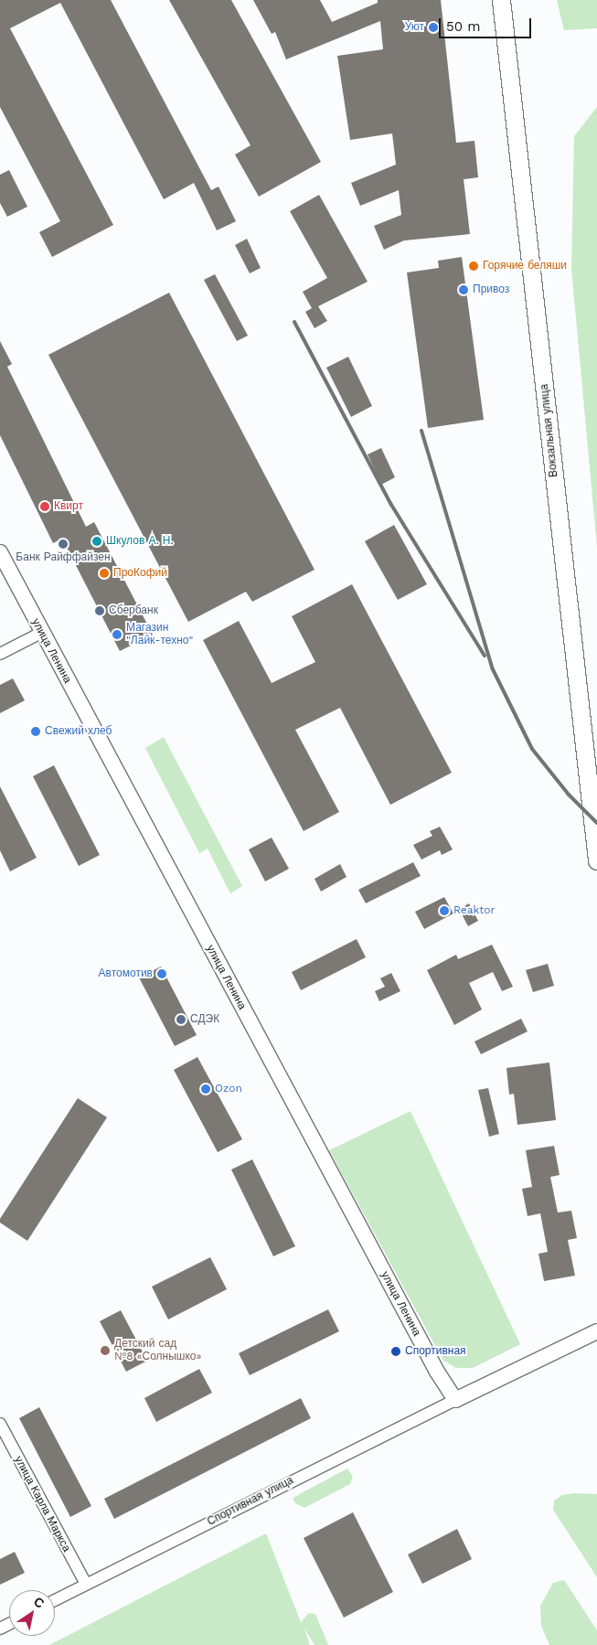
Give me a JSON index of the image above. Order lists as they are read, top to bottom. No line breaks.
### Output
{"streets":{"highway":["Вокзальная улица"],"main road":["улица Ленина"],"street":["Спортивная улица","улица Карла Маркса"]},"crossings":[["улица Ленина","Спортивная улица"],["Спортивная улица","улица Карла Маркса"]],"places":["Уют","Горячие беляши","Привоз","Квирт","Шкулов А. Н.","Банк Райффайзен","ПроКофий","Сбербанк","Магазин \"Лайк-техно\"","Свежий хлеб","Reaktor","Автомотив","СДЭК","Ozon","Детский сад №8 «Солнышко»","Спортивная"],"scale_bar":"50 m","north":"top right"}
